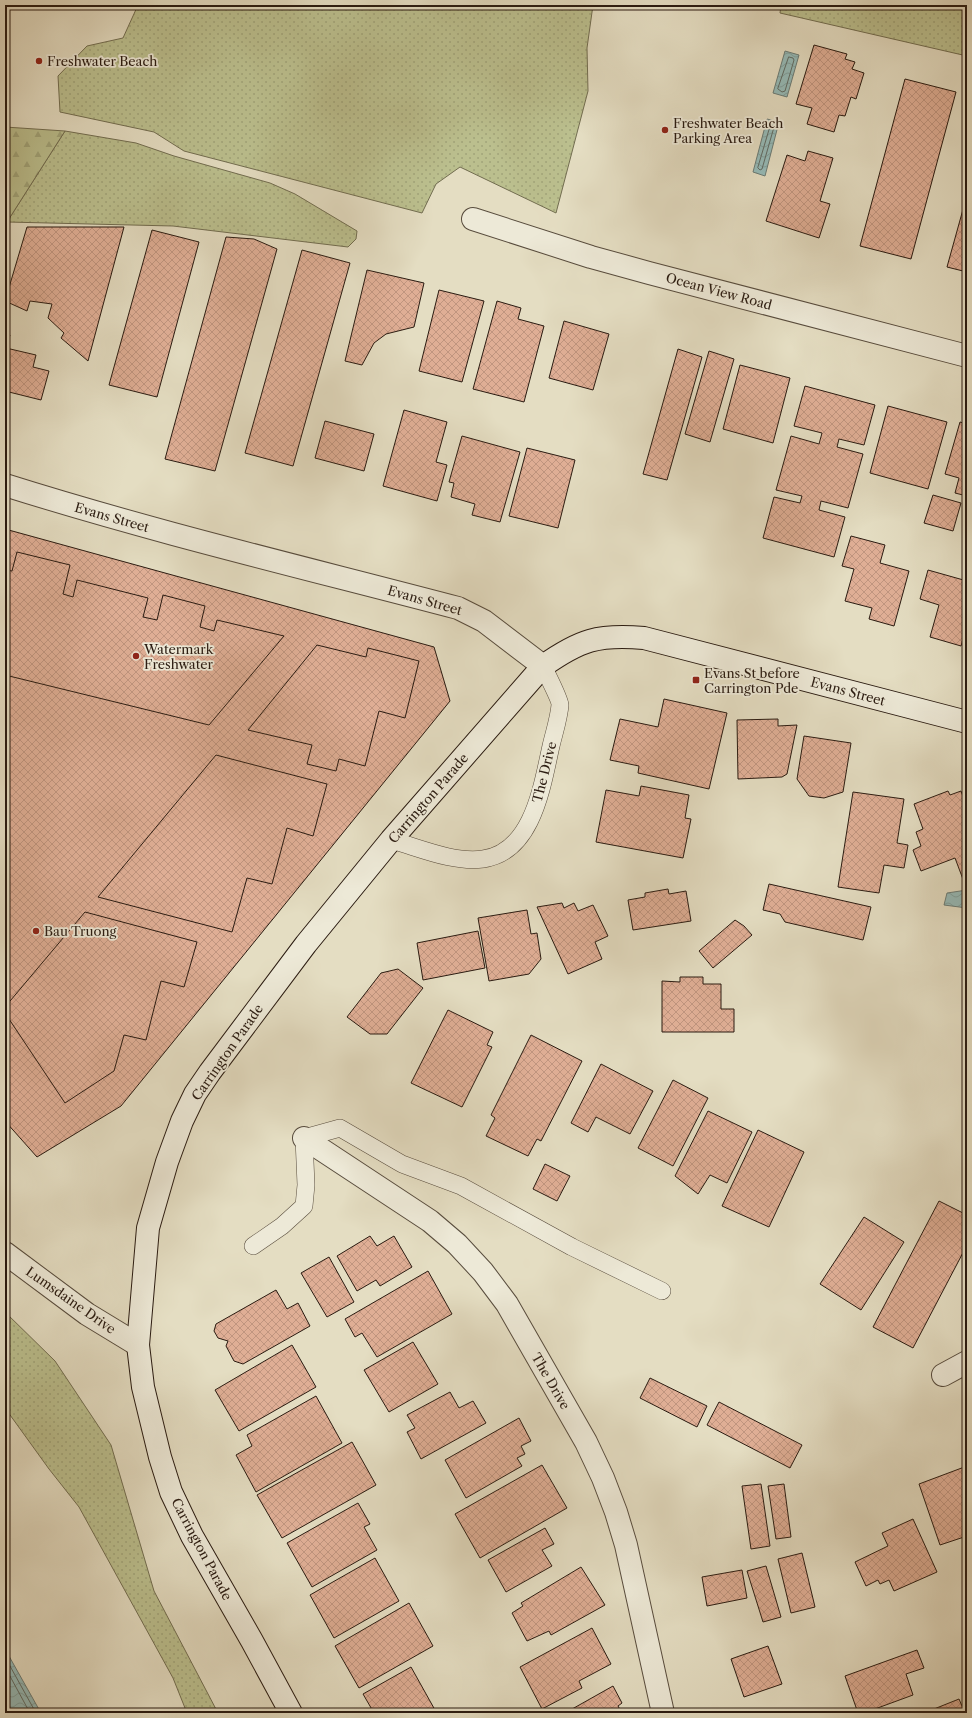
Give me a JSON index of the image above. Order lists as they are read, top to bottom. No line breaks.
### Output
{"streets":{"street":["Ocean View Road","Evans Street","The Drive","Carrington Parade","Lumsdaine Drive"]},"crossings":[["Evans Street","The Drive"],["Evans Street","Carrington Parade"],["The Drive","Carrington Parade"],["Carrington Parade","Lumsdaine Drive"]],"places":{"other":["Freshwater Beach","Freshwater Beach Parking Area","Watermark Freshwater","Bau Truong"],"transit":["Evans St before Carrington Pde"]}}
